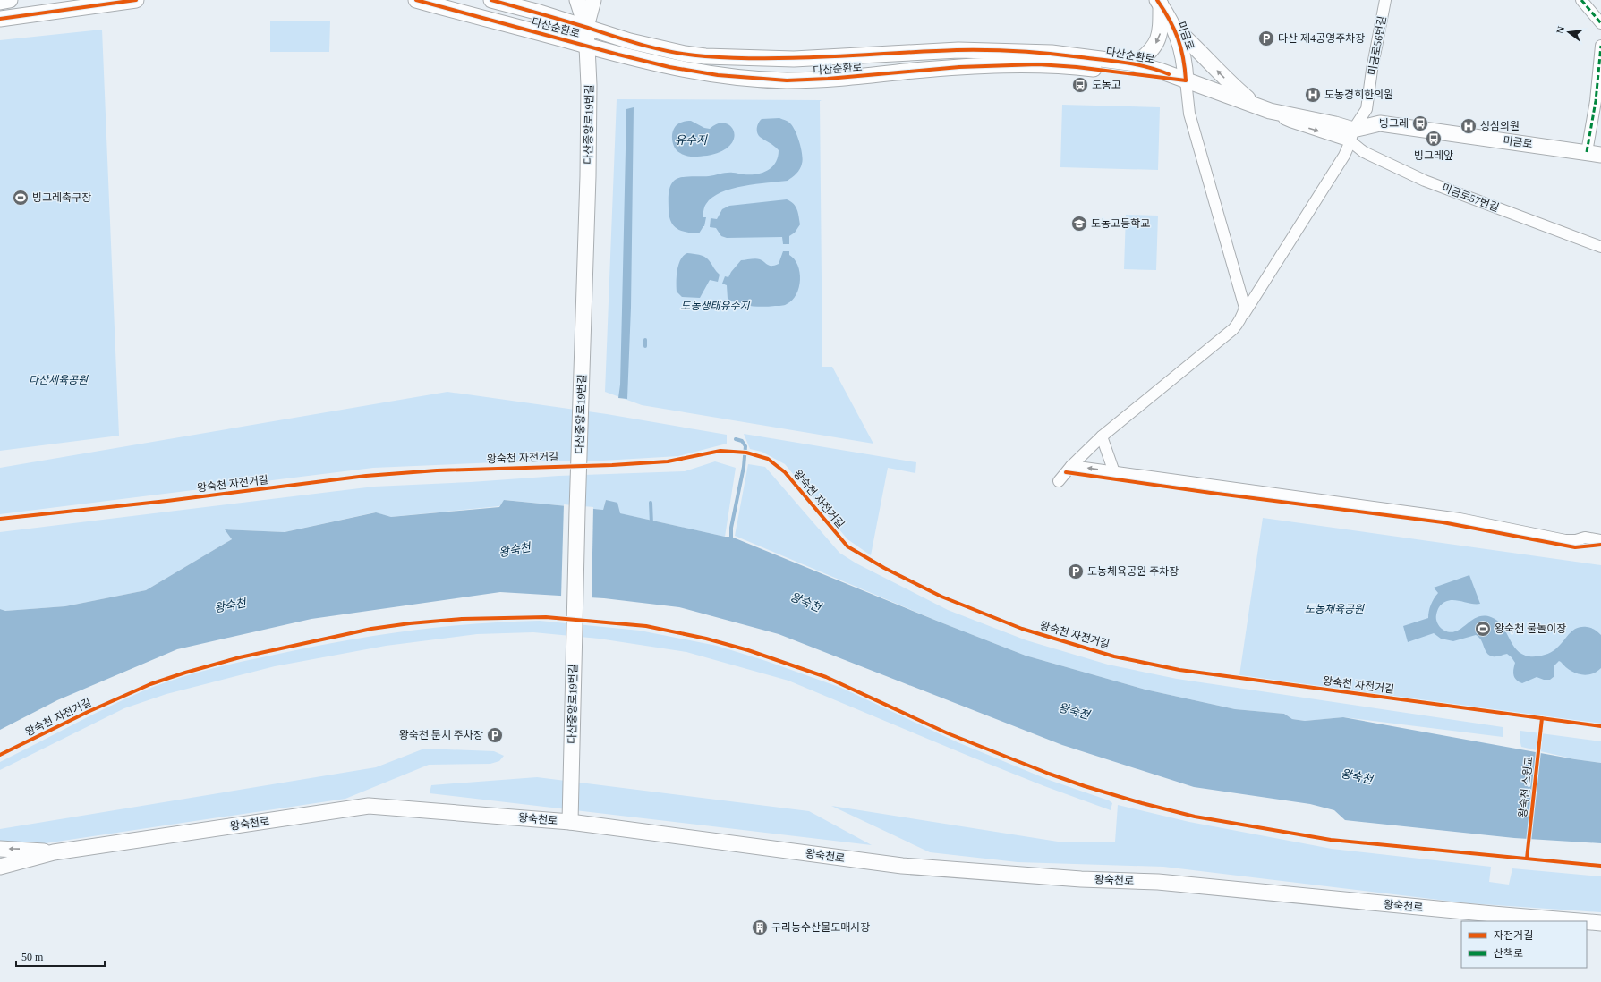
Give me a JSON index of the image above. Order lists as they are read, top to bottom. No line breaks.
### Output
{"streets":{"street":["다산순환로","미금로","미금로56번길","다산중앙로19번길","미금로57번길","왕숙천로"],"cycle path":["왕숙천 자전거길","왕숙천 스윙교"]},"crossings":[["다산순환로","미금로"],["다산순환로","다산중앙로19번길"],["미금로","미금로56번길"],["미금로","미금로57번길"],["미금로56번길","미금로57번길"],["다산중앙로19번길","왕숙천로"]],"water":["유수지","왕숙천"],"parks":["도농생태유수지","다산체육공원","도농체육공원"],"places":{"parking":["다산 제4공영주차장","도농체육공원 주차장","왕숙천 둔치 주차장"],"bus stop":["도농고","빙그레","빙그레앞"],"hospital":["도농경희한의원","성심의원"],"sports":["빙그레축구장","왕숙천 물놀이장"],"school or university":["도농고등학교"],"building":["구리농수산물도매시장"]},"legend":["자전거길","산책로"],"scale_bar":"50 m","north":"left"}
